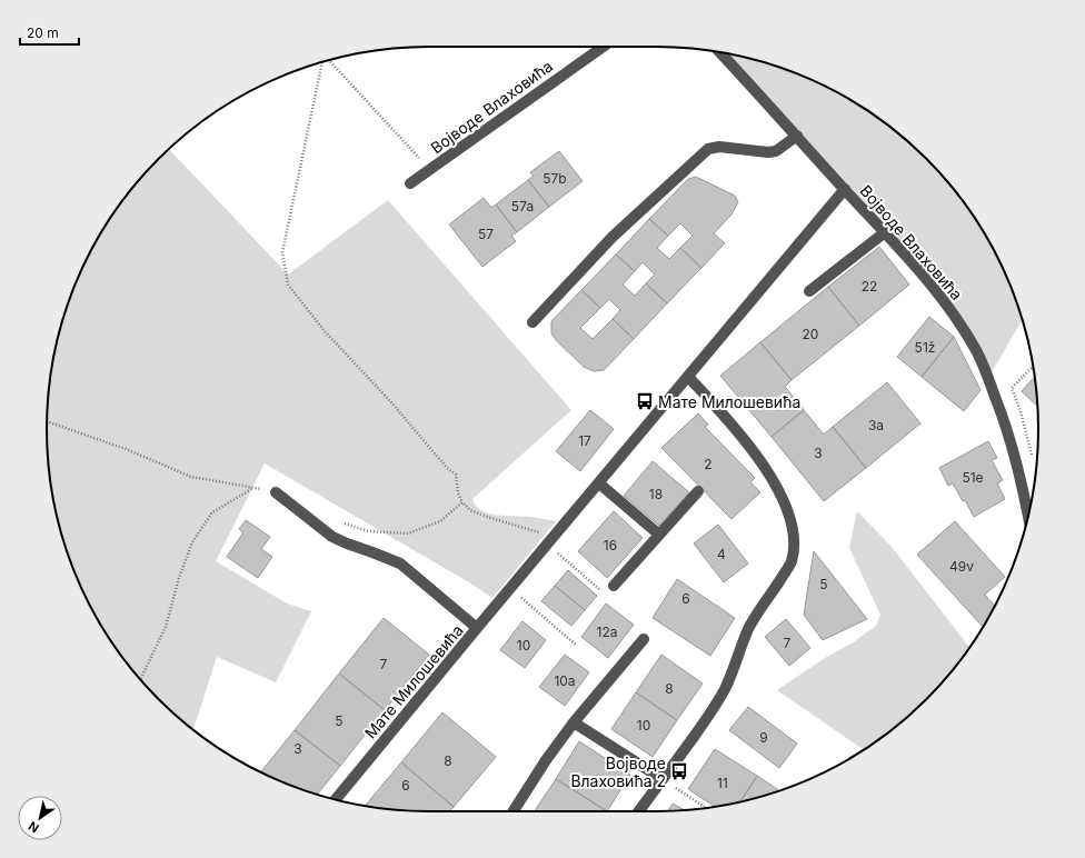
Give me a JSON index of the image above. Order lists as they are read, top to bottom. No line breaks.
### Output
{"streets":{"street":["Војводе Влаховића","Мате Милошевића"]},"crossings":[["Војводе Влаховића","Мате Милошевића"]],"places":{"bus stop":["Мате Милошевића","Војводе Влаховића 2"]},"house_numbers":["57b","57a","57","22","20","51ž","3a","17","3","2","51e","18","16","4","49v","5","6","12a","7","10","7","10a","8","5","10","9","3","8","11","6"],"scale_bar":"20 m","north":"bottom left"}
